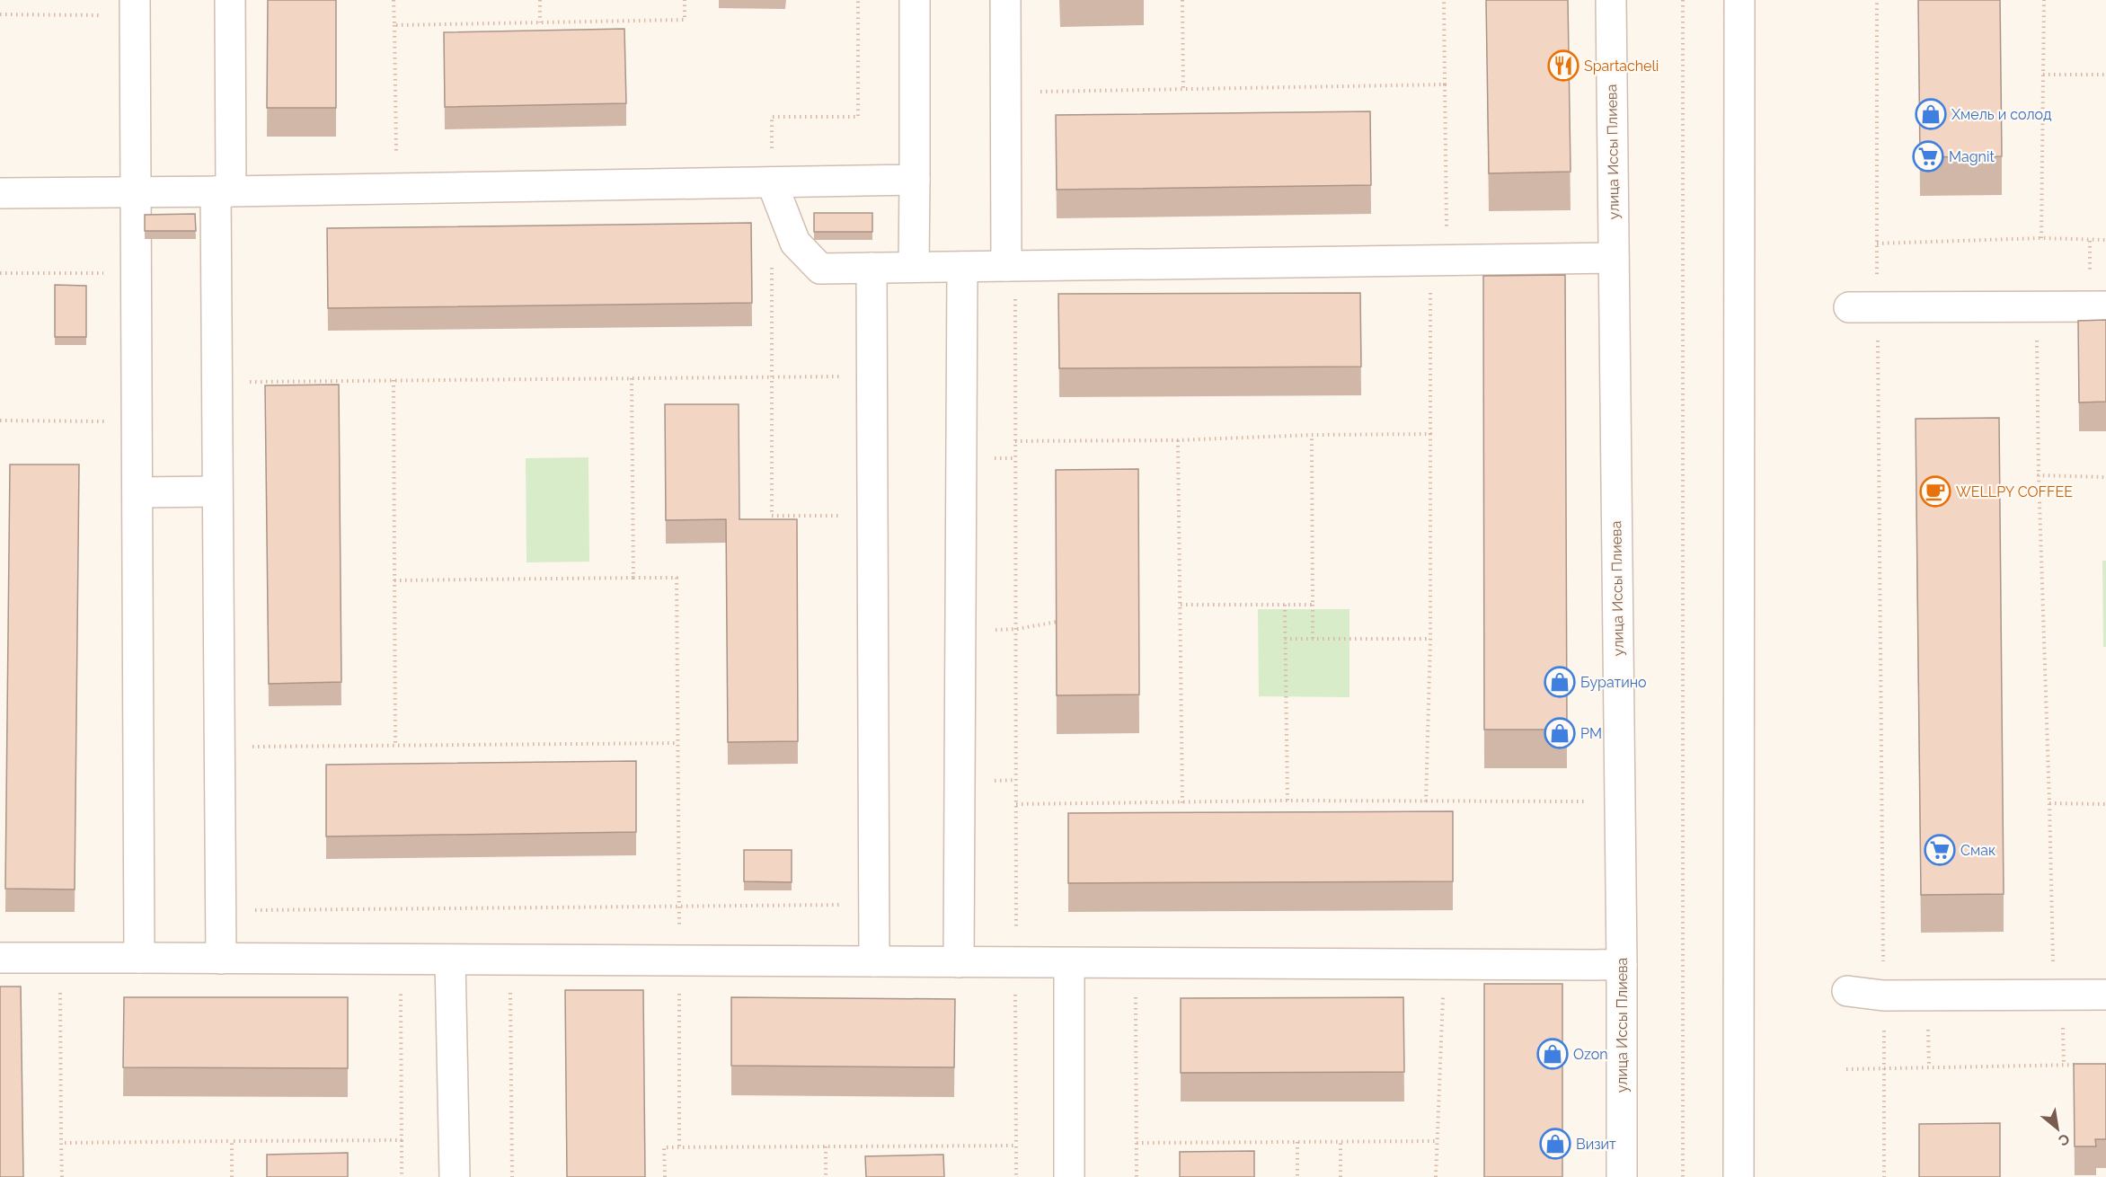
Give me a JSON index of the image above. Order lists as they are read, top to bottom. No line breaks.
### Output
{"streets":{"street":["улица Иссы Плиева"]},"places":{"restaurant":["Spartacheli"],"shop":["Хмель и солод","Буратино","PM","Ozon","Визит"],"supermarket":["Magnit","Смак"],"cafe":["WELLPY COFFEE"]},"north":"bottom right"}
